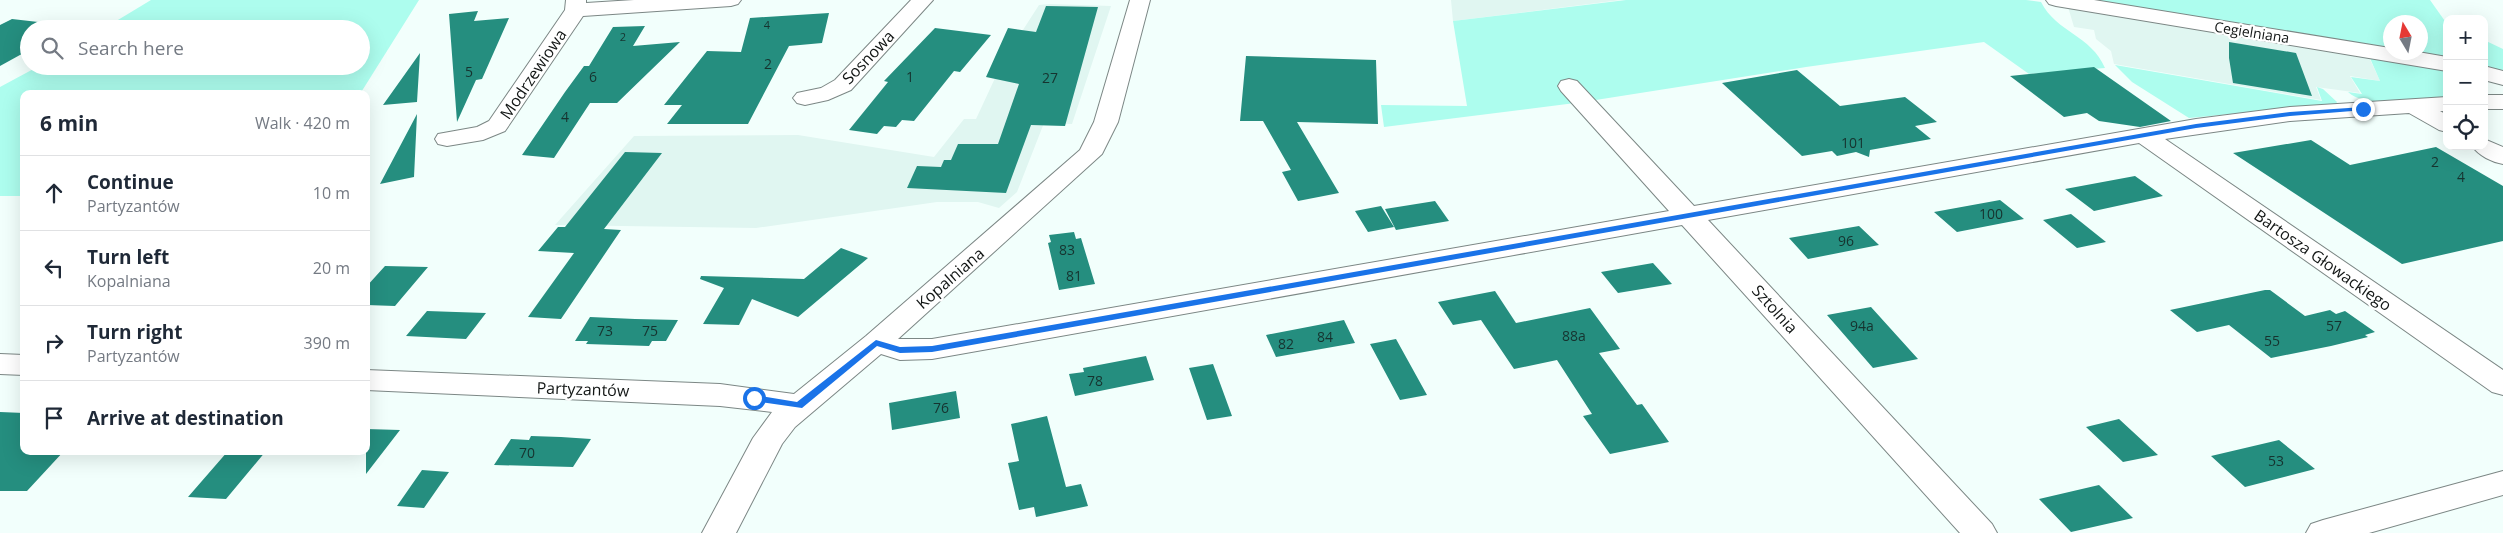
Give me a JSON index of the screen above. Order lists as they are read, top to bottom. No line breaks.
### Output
{"streets":{"street":["Cegielniana","Sosnowa","Modrzewiowa","Bartosza Głowackiego","Kopalniana","Sztolnia","Partyzantów"]},"crossings":[["Kopalniana","Partyzantów"]],"house_numbers":["4","2","2","5","6","1","27","4","101","2","4","100","96","83","81","94a","57","73","75","88a","84","55","82","78","76","70","53"],"north":"top","page":{"map_buttons":["+","−"],"search":"Search here","heading":["6 min","Walk · 420 m"],"list":[["Continue","Partyzantów","10 m"],["Turn left","Kopalniana","20 m"],["Turn right","Partyzantów","390 m"],"Arrive at destination"]}}
